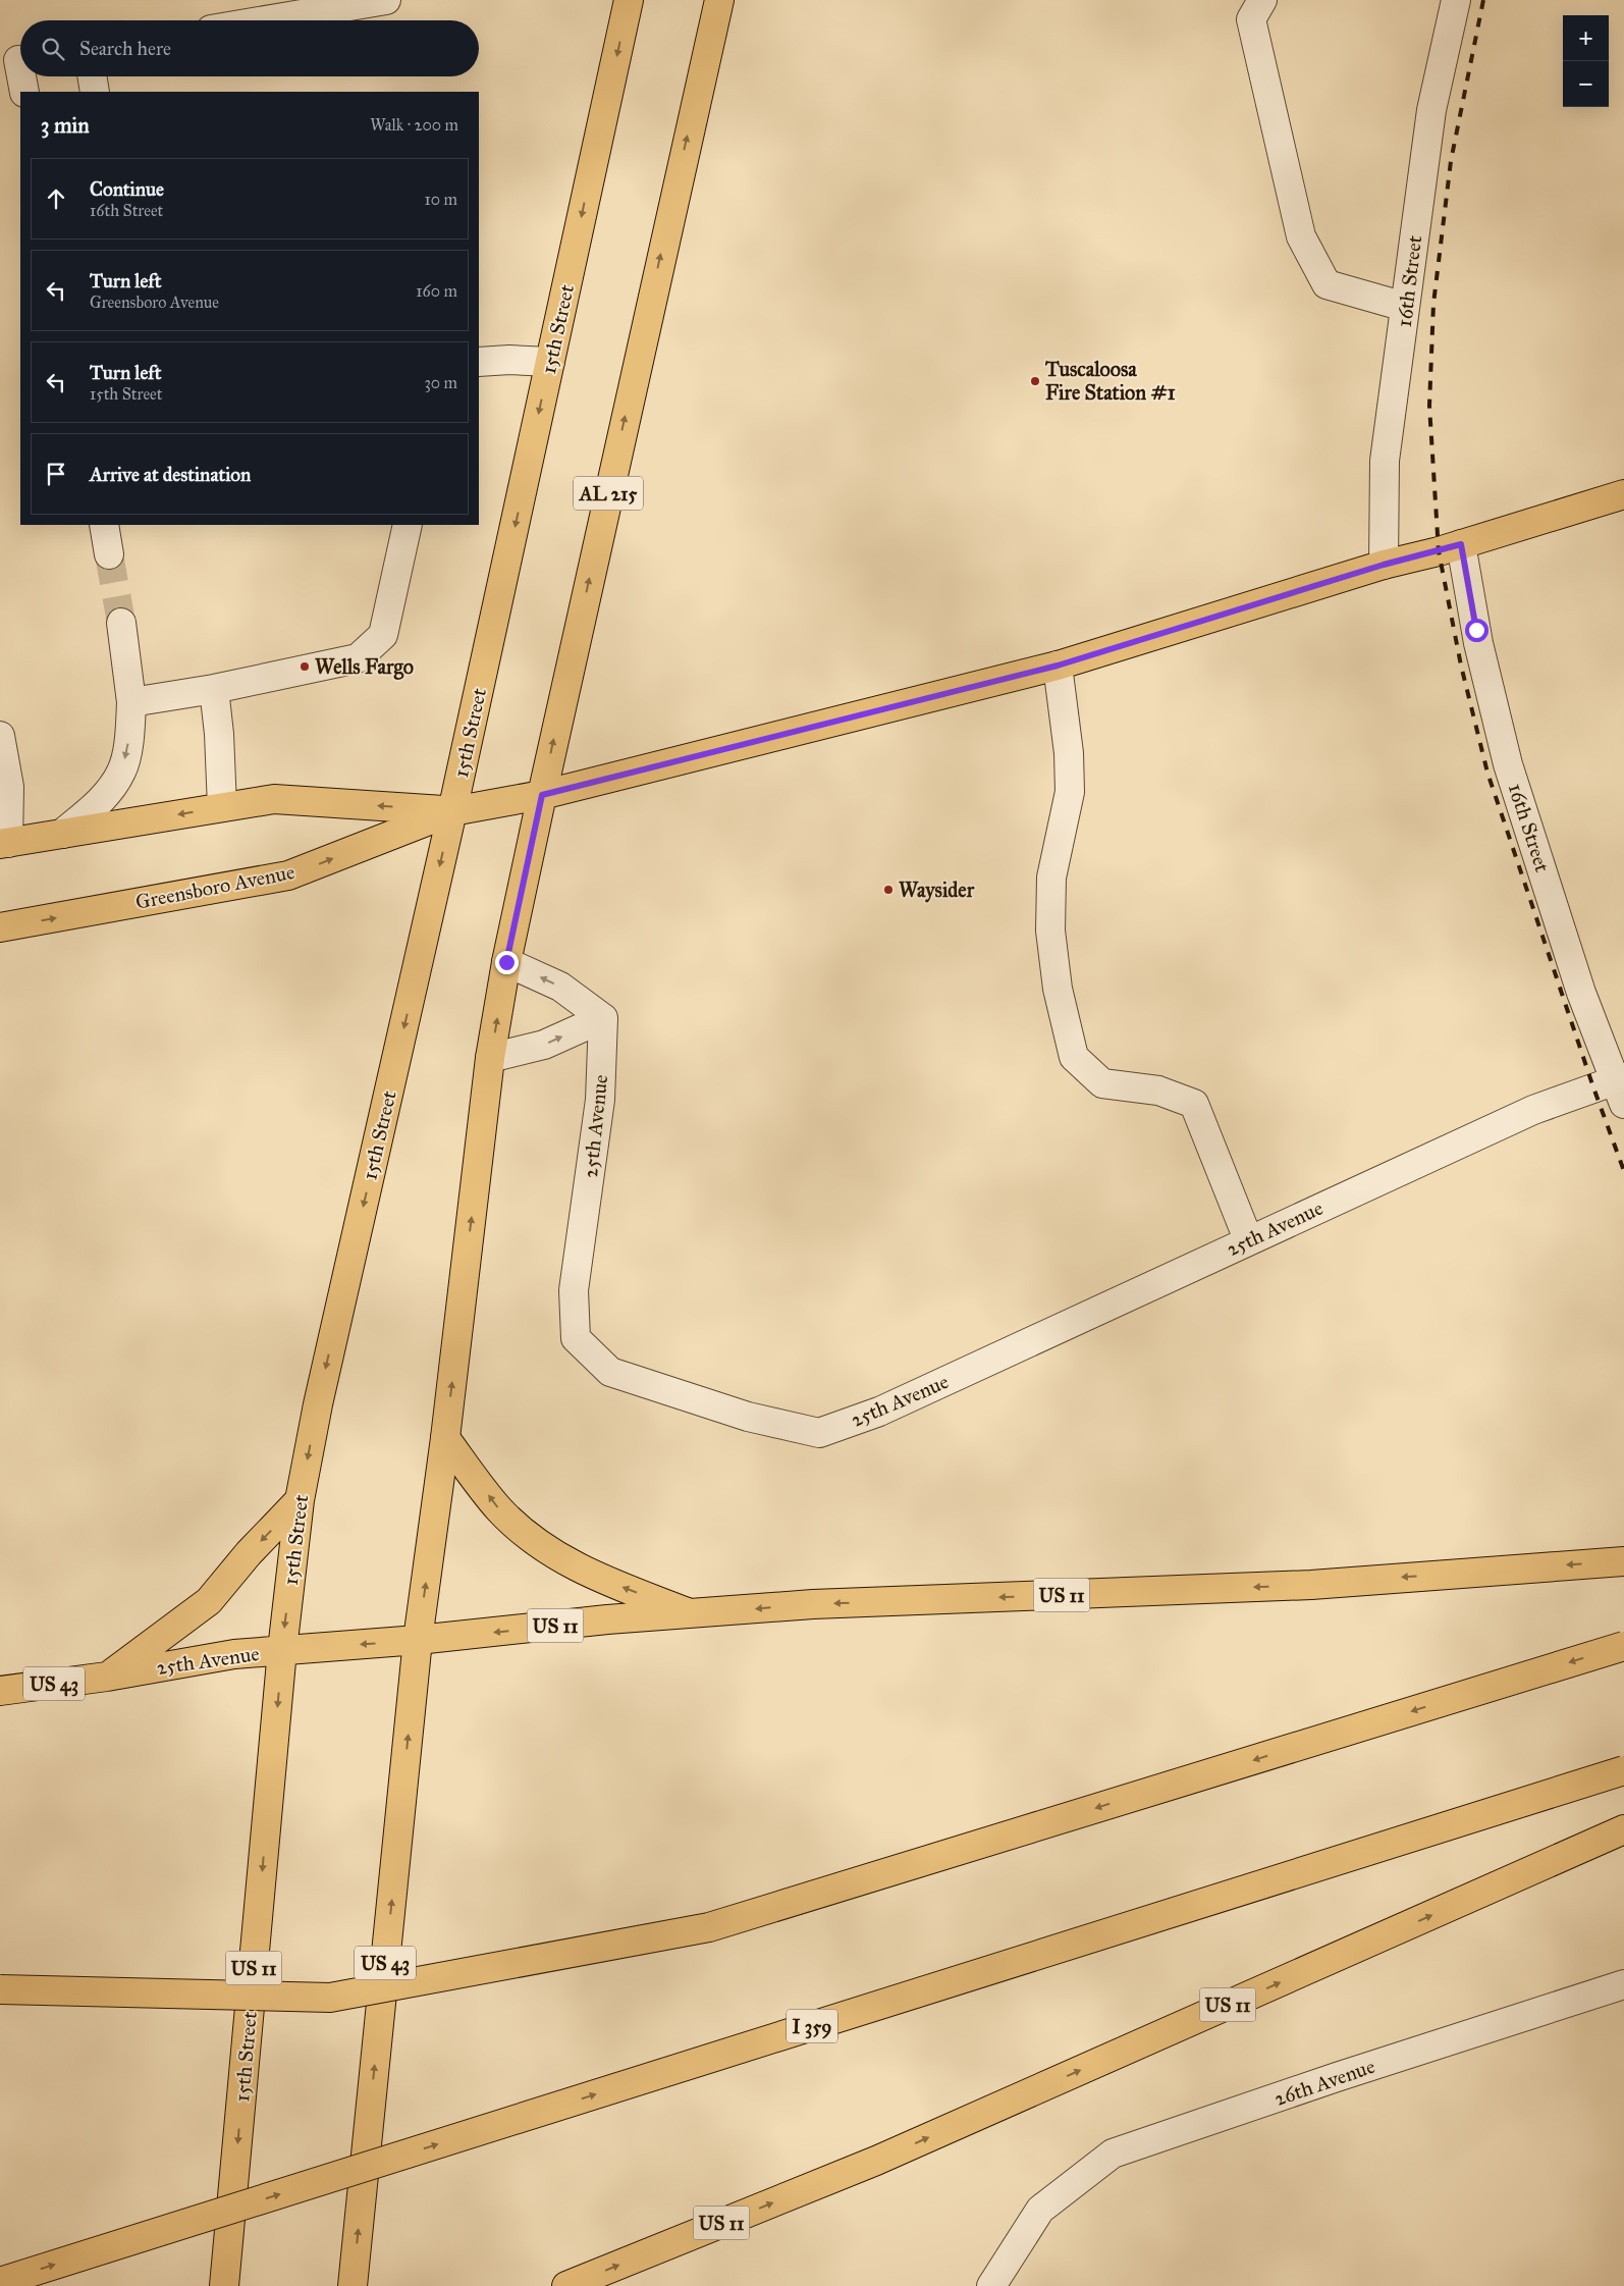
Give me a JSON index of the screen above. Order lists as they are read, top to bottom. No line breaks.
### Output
{"streets":{"main road":["15th Street","AL 215","Greensboro Avenue","25th Avenue","US 11","US 43","I 359"],"street":["16th Street","26th Avenue"]},"crossings":[["16th Street","Greensboro Avenue"],["16th Street","25th Avenue"],["15th Street","Greensboro Avenue"],["15th Street","25th Avenue"],["AL 215","Greensboro Avenue"],["25th Avenue","US 11"],["25th Avenue","US 43"],["US 11","US 43"]],"places":["Tuscaloosa Fire Station #1","Wells Fargo","Waysider"],"page":{"map_buttons":["+","−"],"search":"Search here","heading":["3 min","Walk · 200 m"],"list":[["Continue","16th Street","10 m"],["Turn left","Greensboro Avenue","160 m"],["Turn left","15th Street","30 m"],"Arrive at destination"]}}
